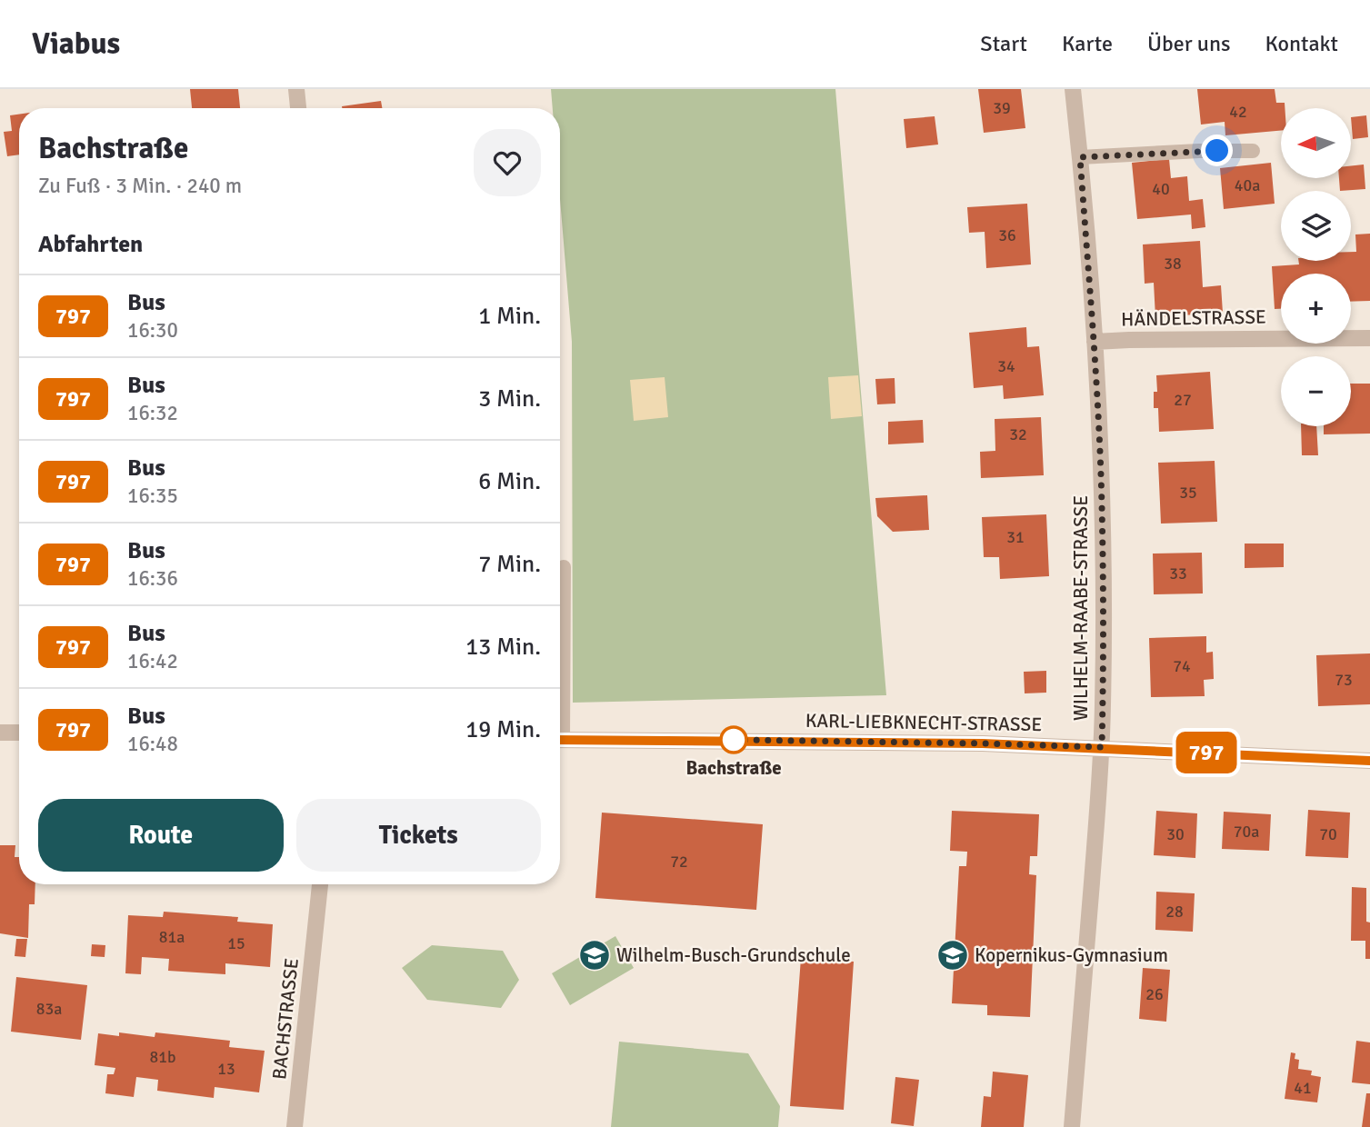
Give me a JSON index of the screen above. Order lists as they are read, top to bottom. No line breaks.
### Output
{"streets":{"street":["HÄNDELSTRASSE","WILHELM-RAABE-STRASSE","KARL-LIEBKNECHT-STRASSE","BACHSTRASSE"]},"crossings":[["HÄNDELSTRASSE","WILHELM-RAABE-STRASSE"],["WILHELM-RAABE-STRASSE","KARL-LIEBKNECHT-STRASSE"]],"places":{"other":["Bachstraße"],"school or university":["Wilhelm-Busch-Grundschule","Kopernikus-Gymnasium"]},"lines":["bus line 797"],"house_numbers":["39","42","40a","40","36","38","34","27","32","35","31","33","74","73","70a","30","70","72","28","81a","15","26","83a","81b","13","41"],"north":"left","page":{"header":"Viabus","nav":["Start","Karte","Über uns","Kontakt"],"on_map":"797","map_buttons":["+","−"],"heading":[["Bachstraße","Zu Fuß · 3 Min. · 240 m"],"Abfahrten"],"list":[{"mark":"797","name":"Bus","note":"16:30","value":"1 Min."},{"mark":"797","name":"Bus","note":"16:32","value":"3 Min."},{"mark":"797","name":"Bus","note":"16:35","value":"6 Min."},{"mark":"797","name":"Bus","note":"16:36","value":"7 Min."},{"mark":"797","name":"Bus","note":"16:42","value":"13 Min."},{"mark":"797","name":"Bus","note":"16:48","value":"19 Min."}],"buttons":["Route","Tickets"]}}
